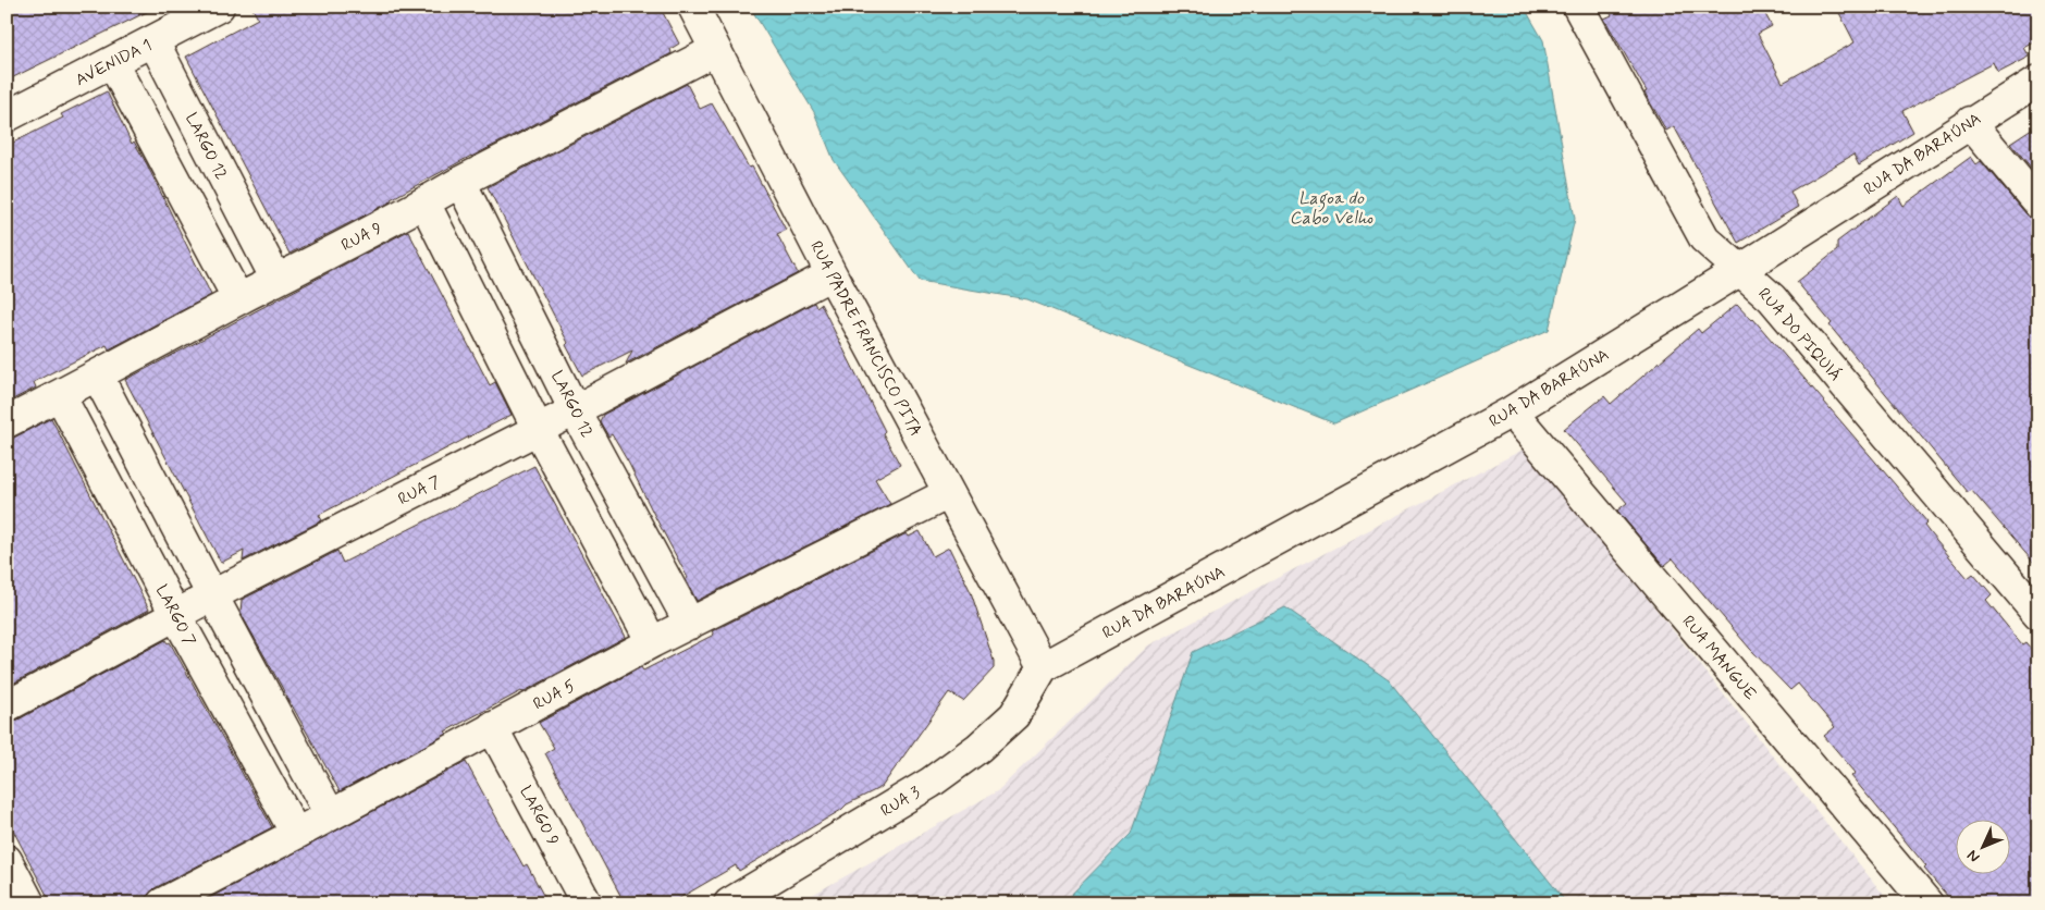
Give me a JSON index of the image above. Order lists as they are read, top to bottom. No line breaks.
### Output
{"streets":{"street":["AVENIDA 1","LARGO 12","RUA DA BARAÚNA","RUA 9","RUA DO PIQUIÁ","RUA PADRE FRANCISCO PITA","RUA 7","LARGO 7","RUA MANGUE","RUA 5","RUA 3","LARGO 9"]},"crossings":[["AVENIDA 1","LARGO 12"],["LARGO 12","RUA 9"],["LARGO 12","RUA 7"],["LARGO 12","RUA 5"],["RUA DA BARAÚNA","RUA DO PIQUIÁ"],["RUA DA BARAÚNA","RUA PADRE FRANCISCO PITA"],["RUA DA BARAÚNA","RUA MANGUE"],["RUA DA BARAÚNA","RUA 3"],["RUA 9","RUA PADRE FRANCISCO PITA"],["RUA 9","LARGO 7"],["RUA PADRE FRANCISCO PITA","RUA 7"],["RUA PADRE FRANCISCO PITA","RUA 5"],["RUA PADRE FRANCISCO PITA","RUA 3"],["RUA 7","LARGO 7"],["LARGO 7","RUA 5"],["RUA 5","LARGO 9"]],"water":["Lagoa do Cabo Velho"],"north":"bottom left"}
